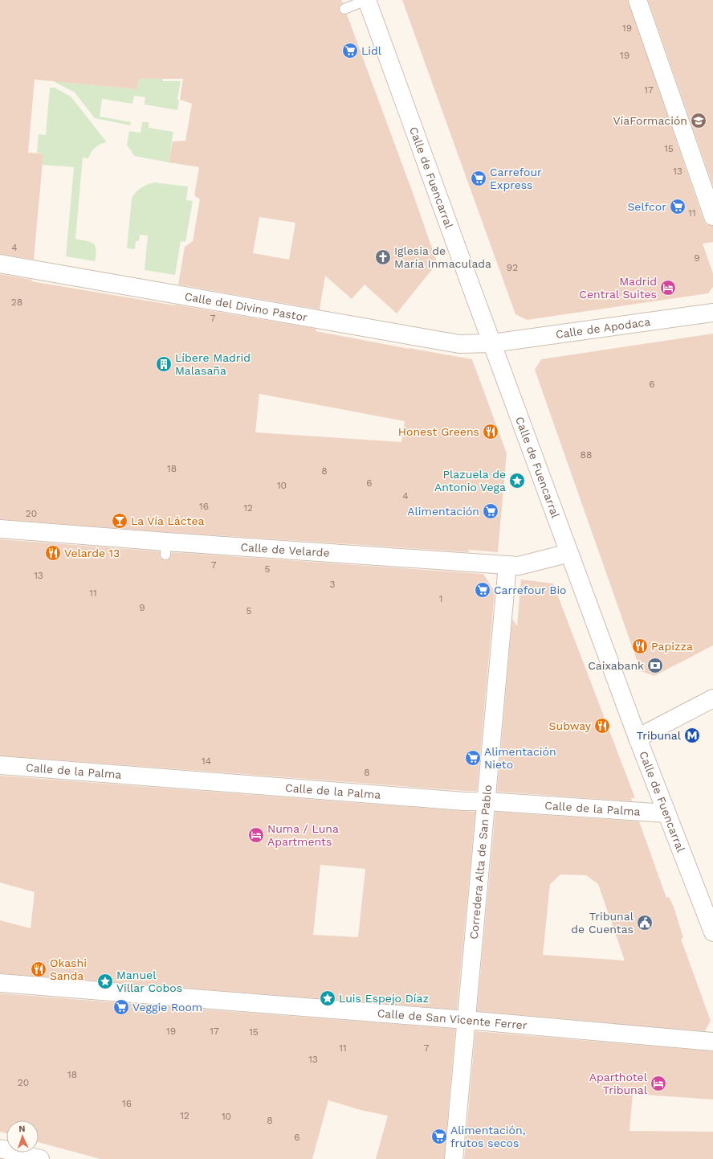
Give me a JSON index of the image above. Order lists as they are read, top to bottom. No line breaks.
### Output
{"streets":{"street":["Calle de Fuencarral","Calle del Divino Pastor","Calle de Apodaca","Calle de Velarde","Calle de la Palma","Corredera Alta de San Pablo","Calle de San Vicente Ferrer"]},"crossings":[["Calle de Fuencarral","Calle del Divino Pastor"],["Calle de Fuencarral","Calle de Apodaca"],["Calle de Fuencarral","Calle de Velarde"],["Calle de Fuencarral","Calle de la Palma"],["Calle del Divino Pastor","Calle de Apodaca"],["Calle de Velarde","Corredera Alta de San Pablo"],["Calle de la Palma","Corredera Alta de San Pablo"],["Corredera Alta de San Pablo","Calle de San Vicente Ferrer"]],"places":{"supermarket":["Lidl","Carrefour Express","Selfcor","Alimentación","Carrefour Bio","Alimentación Nieto","Veggie Room","Alimentación, frutos secos"],"school or university":["VíaFormación"],"church":["Iglesia de María Inmaculada"],"hotel":["Madrid Central Suites","Numa / Luna Apartments","Aparthotel Tribunal"],"building":["Líbere Madrid Malasaña"],"restaurant":["Honest Greens","Velarde 13","Papizza","Subway","Okashi Sanda"],"place":["Plazuela de Antonio Vega","Manuel Villar Cobos","Luis Espejo Díaz"],"bar":["La Vía Láctea"],"bank":["Caixabank"],"metro station":["Tribunal"],"public building":["Tribunal de Cuentas"]},"house_numbers":["19","19","17","15","13","11","4","9","92","28","7","6","88","18","8","6","10","4","16","12","20","7","5","13","3","11","1","9","5","14","8","19","17","15","11","7","13","18","20","16","12","10","8","6"],"north":"top"}
